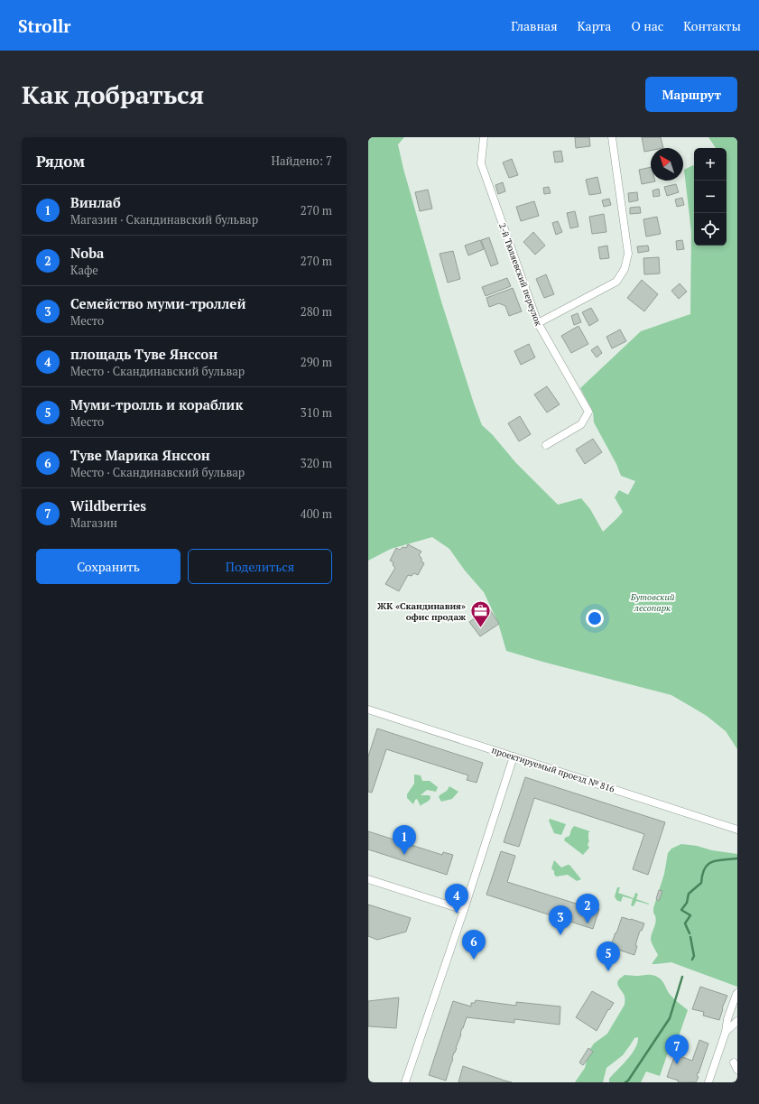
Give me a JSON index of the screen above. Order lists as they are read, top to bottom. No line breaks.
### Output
{"streets":{"street":["2-й Тюляевский переулок","проектируемый проезд № 816"]},"parks":["Бутовский лесопарк"],"places":{"office":["ЖК «Скандинавия» офис продаж"]},"north":"top left","page":{"header":"Strollr","nav":["Главная","Карта","О нас","Контакты"],"buttons":["Маршрут",["Сохранить","Поделиться"]],"title":"Как добраться","heading":["Рядом","Найдено: 7"],"map_buttons":["+","−"],"list":[{"mark":"1","name":"Винлаб","note":"Магазин · Скандинавский бульвар","value":"270 m"},{"mark":"2","name":"Noba","note":"Кафе","value":"270 m"},{"mark":"3","name":"Семейство муми-троллей","note":"Место","value":"280 m"},{"mark":"4","name":"площадь Туве Янссон","note":"Место · Скандинавский бульвар","value":"290 m"},{"mark":"5","name":"Муми-тролль и кораблик","note":"Место","value":"310 m"},{"mark":"6","name":"Туве Марика Янссон","note":"Место · Скандинавский бульвар","value":"320 m"},{"mark":"7","name":"Wildberries","note":"Магазин","value":"400 m"}],"pins":["1","4","2","3","6","5","7"]}}
